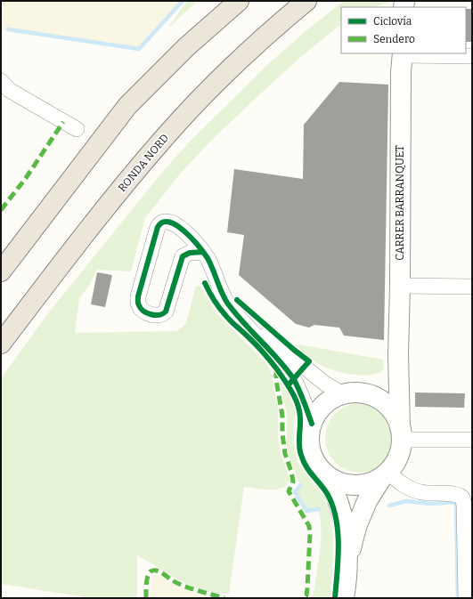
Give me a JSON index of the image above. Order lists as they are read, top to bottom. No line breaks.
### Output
{"streets":{"highway":["RONDA NORD"],"street":["CARRER BARRANQUET"]},"legend":["Ciclovía","Sendero"]}
